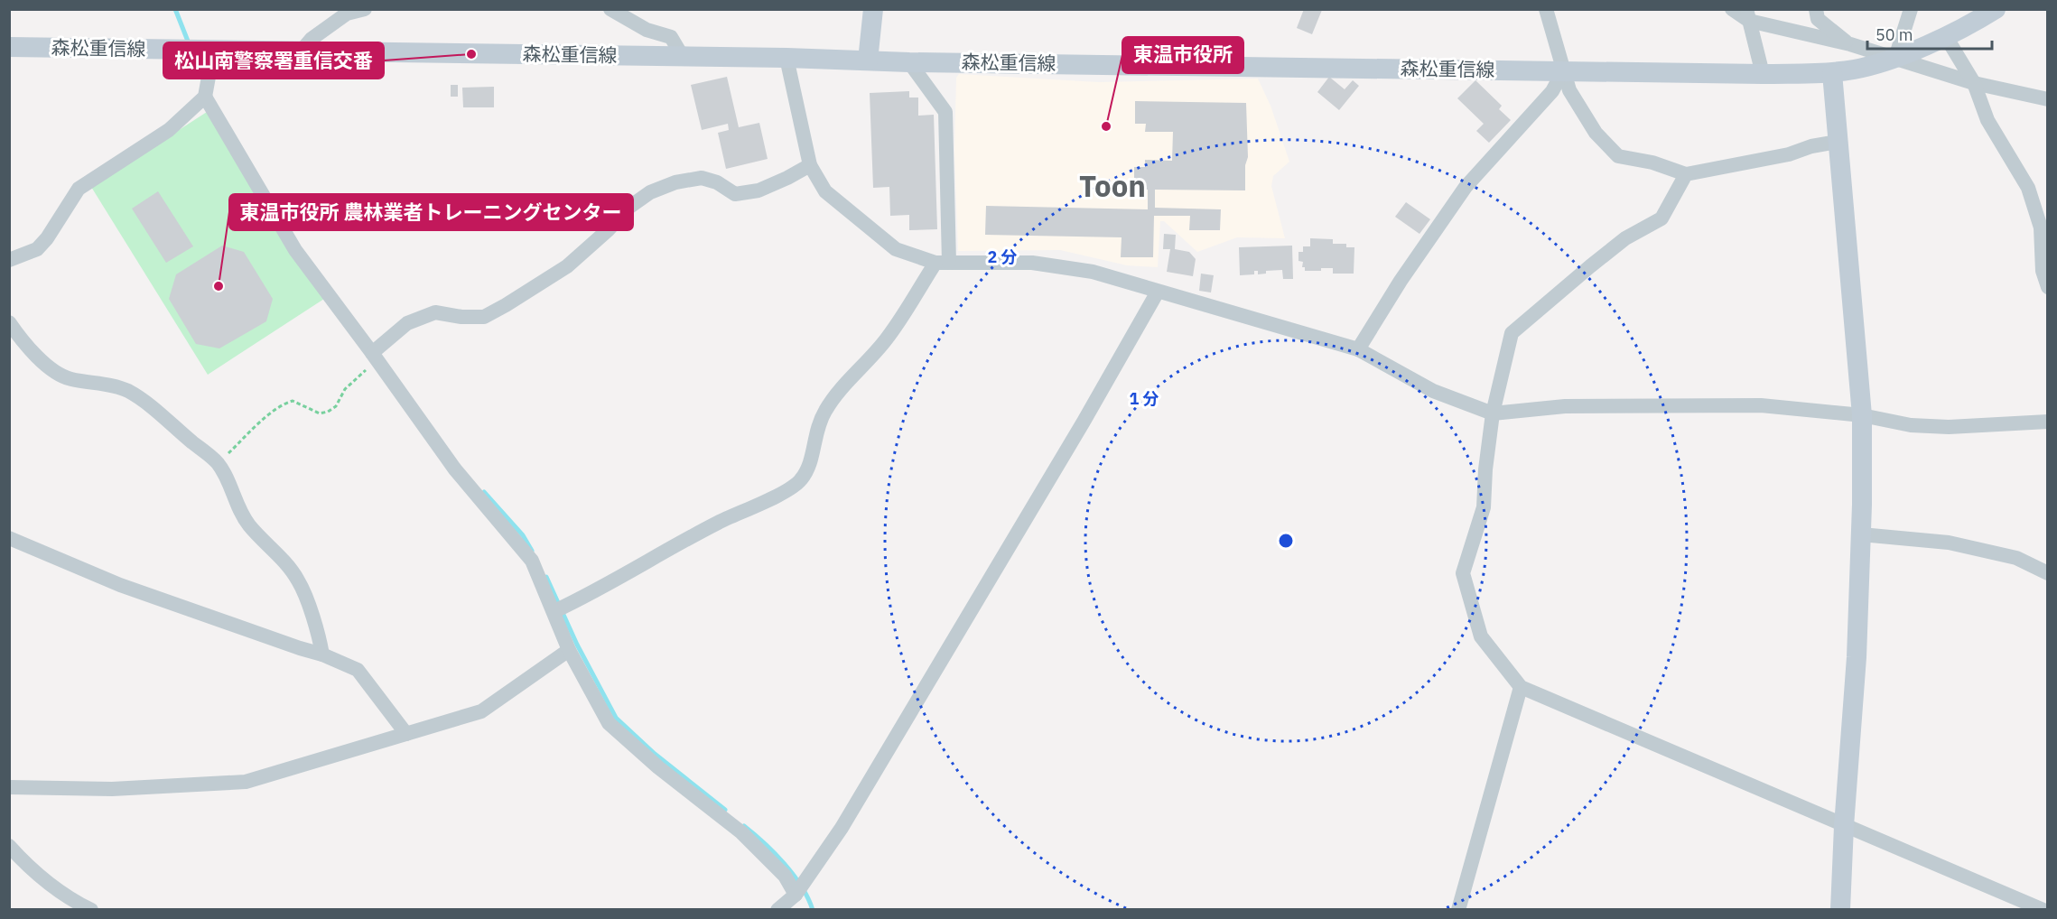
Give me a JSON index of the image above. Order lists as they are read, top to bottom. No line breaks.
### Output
{"streets":{"main road":["森松重信線"]},"districts":["Toon"],"places":["松山南警察署重信交番","東温市役所","東温市役所 農林業者トレーニングセンター"],"scale_bar":"50 m","rings":["2 分","1 分"]}
